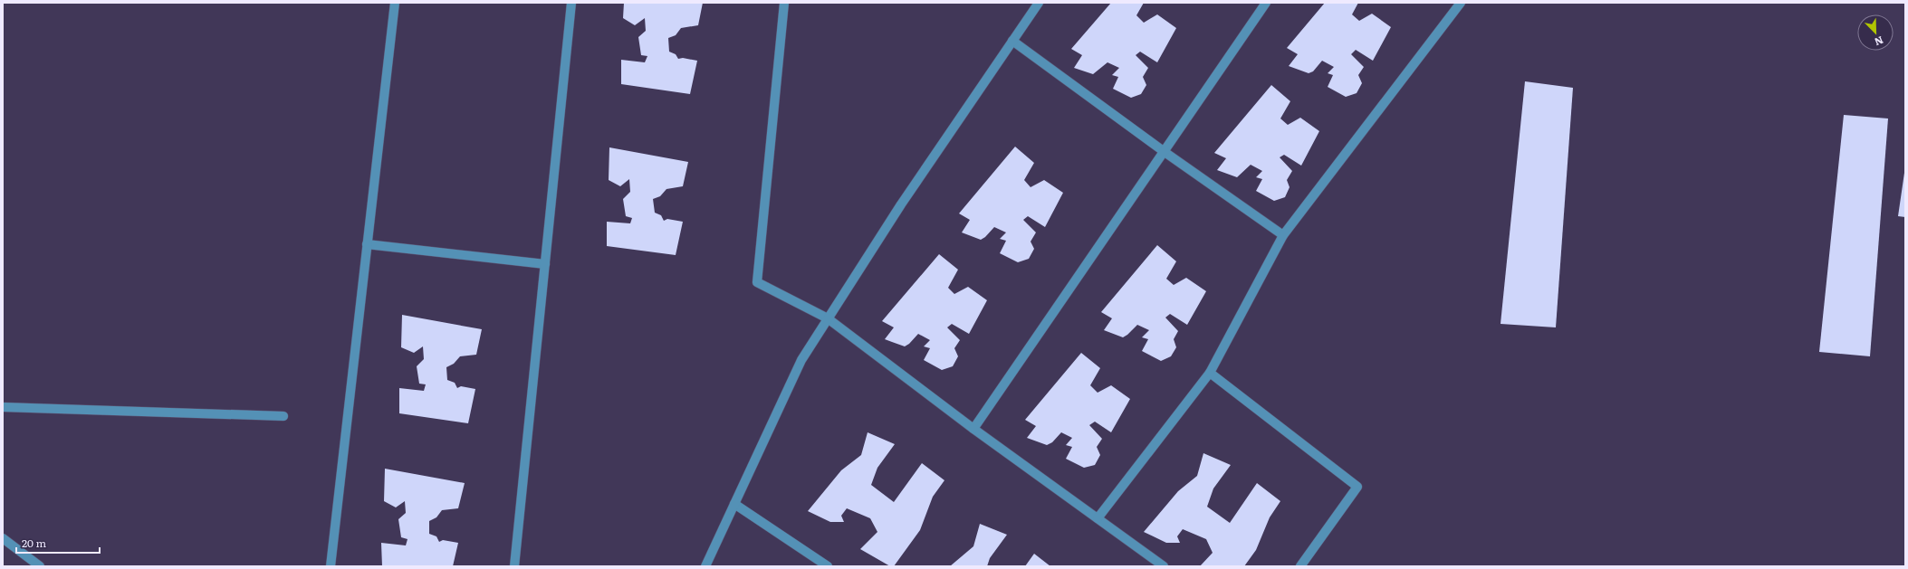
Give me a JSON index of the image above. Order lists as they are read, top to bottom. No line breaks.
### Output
{"scale_bar":"20 m","north":"bottom right"}
